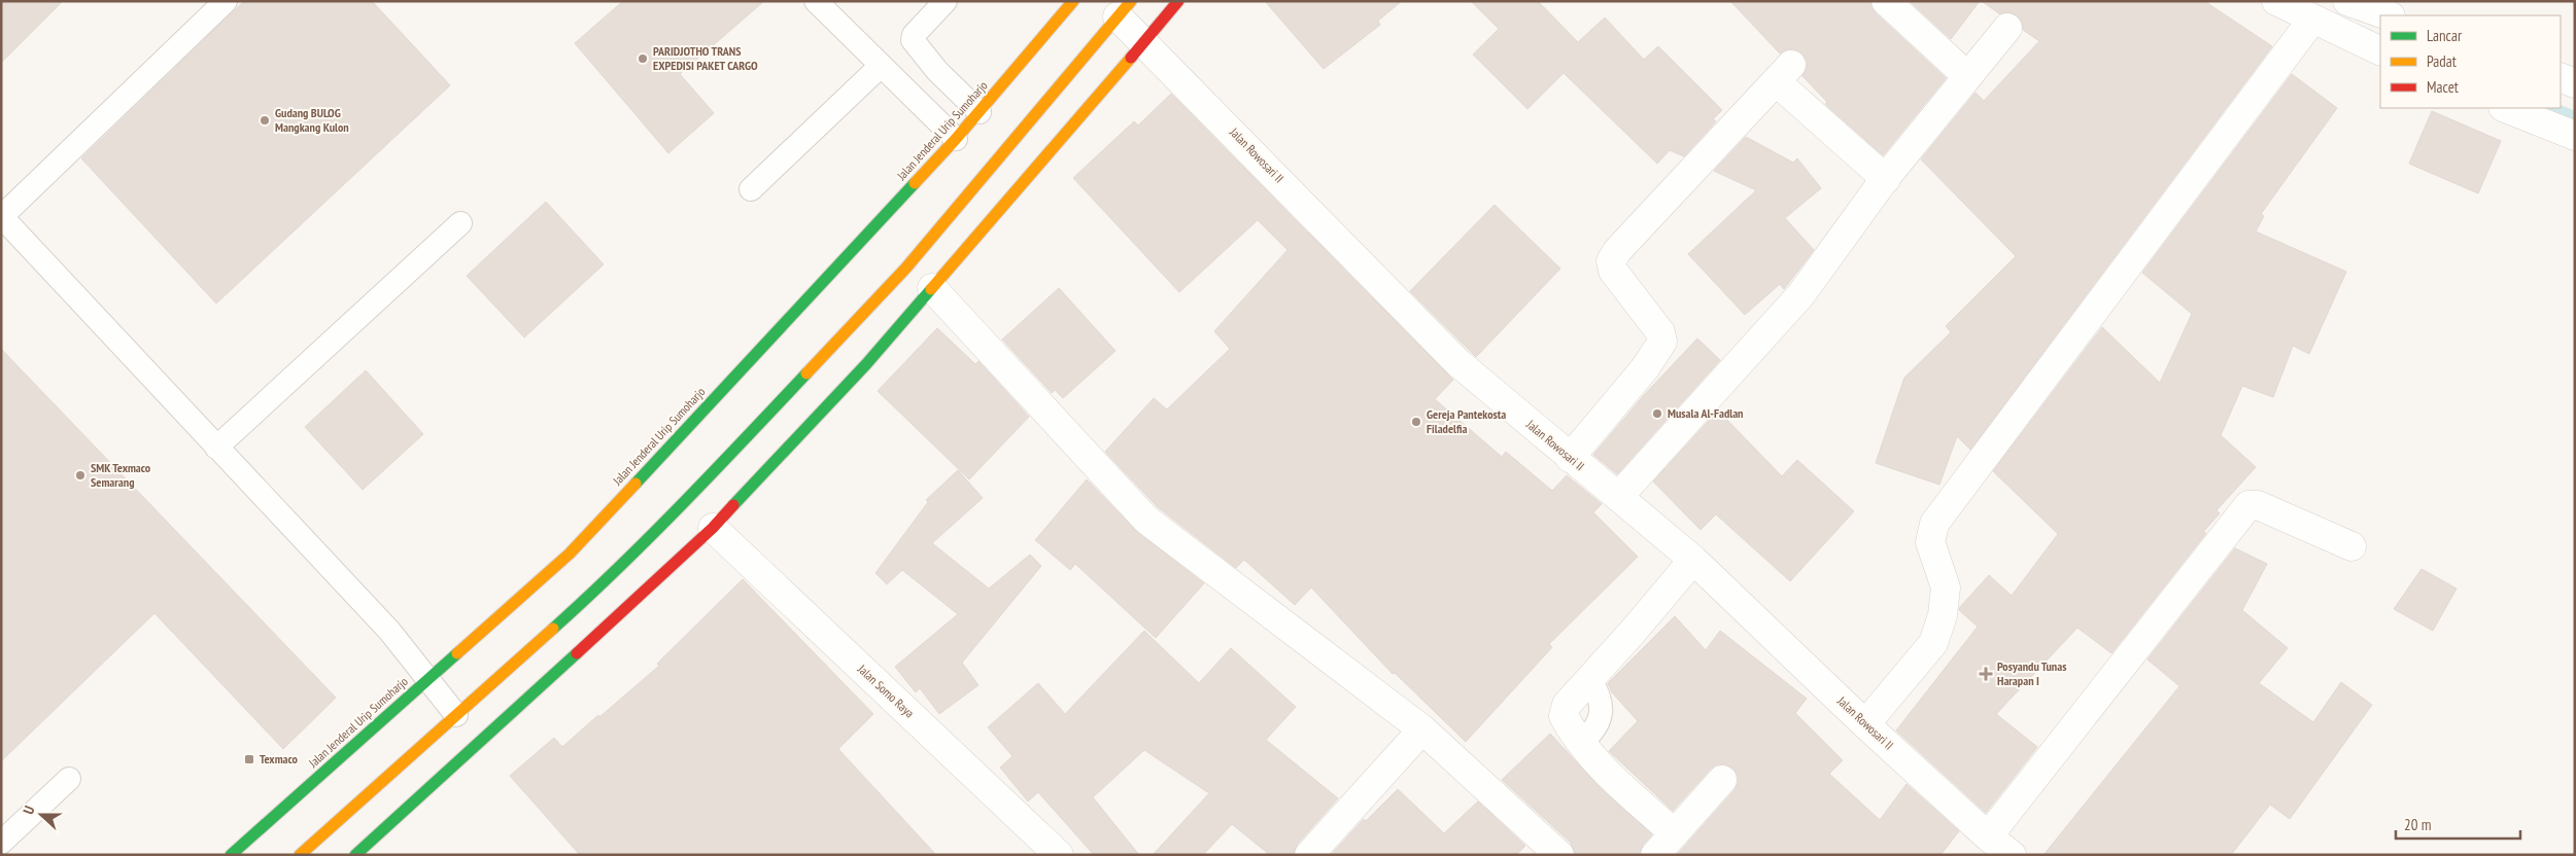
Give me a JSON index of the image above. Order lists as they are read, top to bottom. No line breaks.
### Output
{"streets":{"highway":["Jalan Jenderal Urip Sumoharjo"],"street":["Jalan Rowosari II","Jalan Somo Raya"]},"places":{"other":["PARIDJOTHO TRANS EXPEDISI PAKET CARGO","Gudang BULOG Mangkang Kulon","Musala Al-Fadlan","Gereja Pantekosta Filadelfia","SMK Texmaco Semarang"],"health":["Posyandu Tunas Harapan I"],"transit":["Texmaco"]},"legend":["Lancar","Padat","Macet"],"scale_bar":"20 m","north":"left"}
